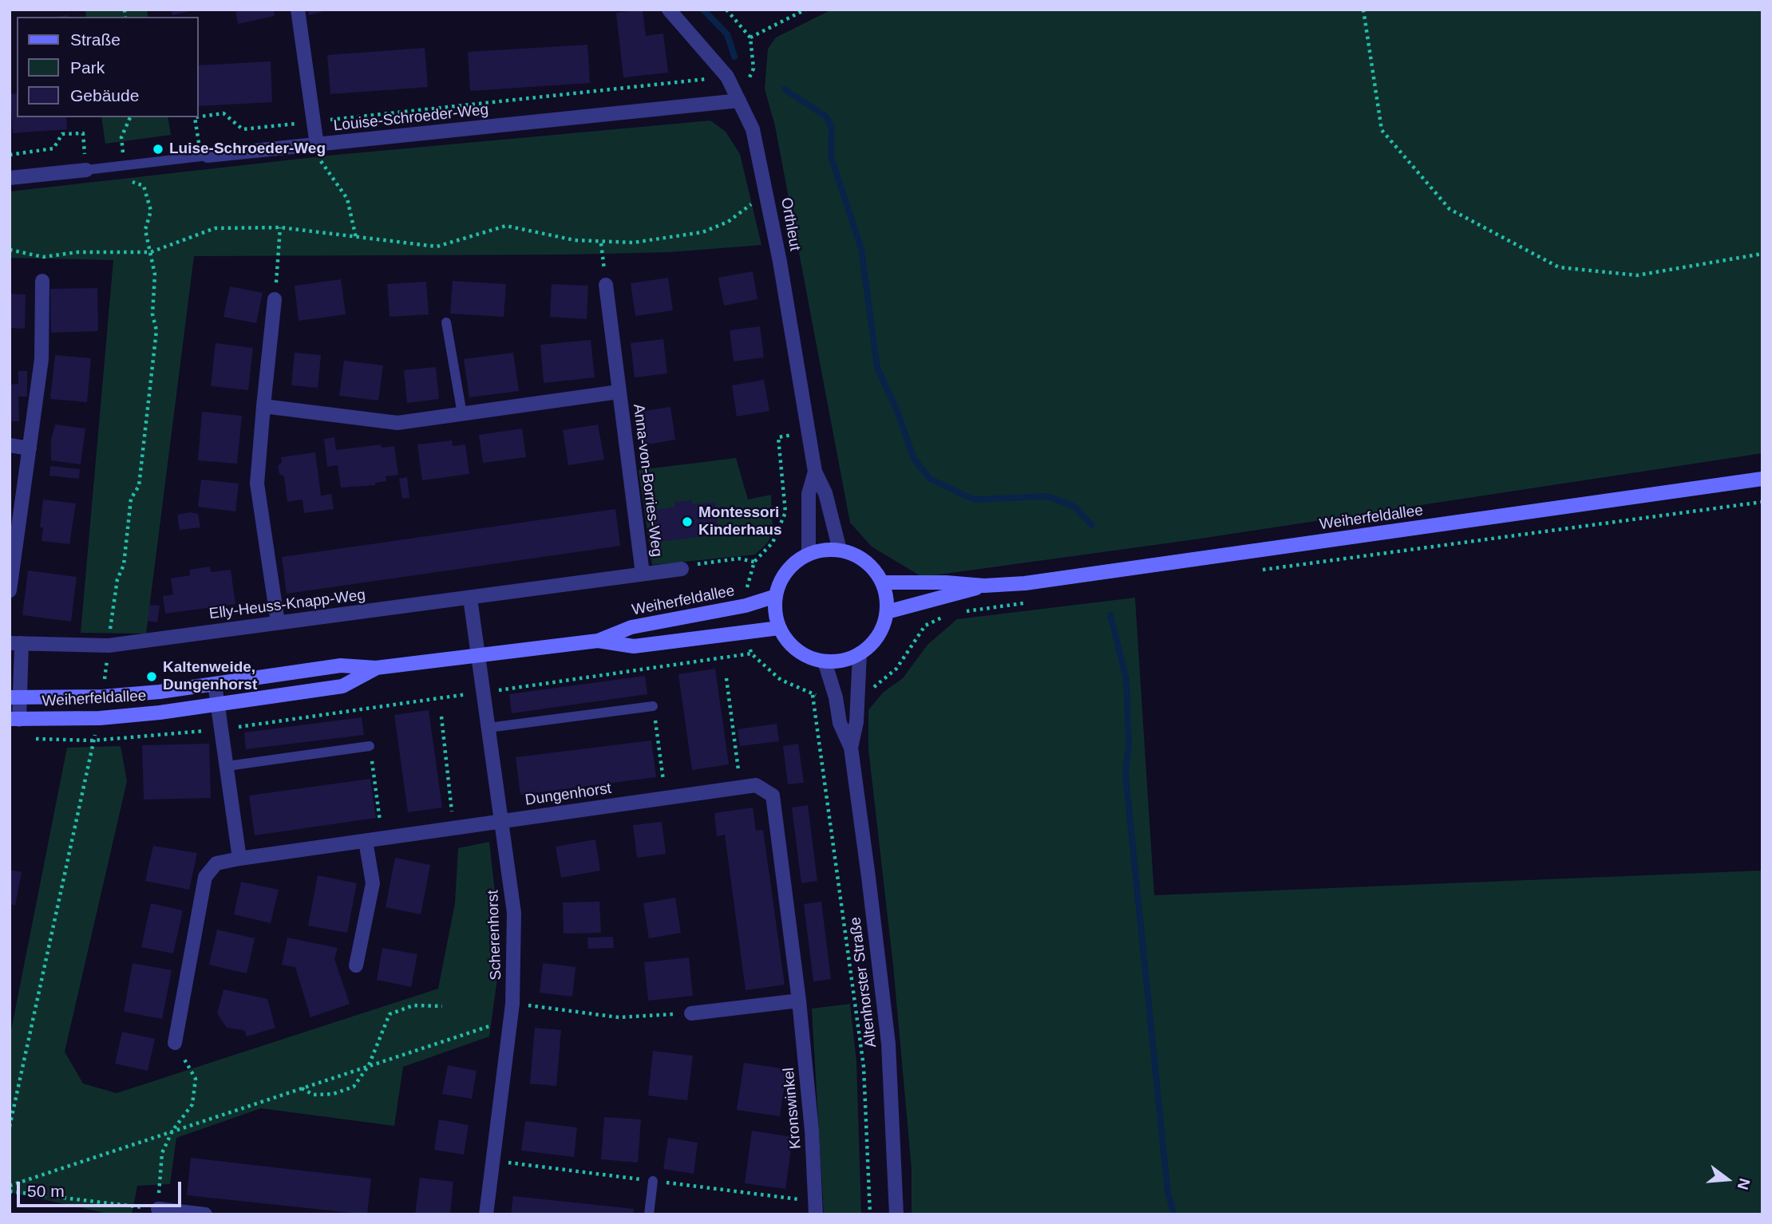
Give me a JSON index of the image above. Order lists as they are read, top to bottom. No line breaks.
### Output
{"streets":{"main road":["Weiherfeldallee"],"street":["Louise-Schroeder-Weg","Orthleut","Anna-von-Borries-Weg","Elly-Heuss-Knapp-Weg","Dungenhorst","Scherenhorst","Altenhorster Straße","Kronswinkel"]},"crossings":[["Louise-Schroeder-Weg","Orthleut"],["Orthleut","Weiherfeldallee"],["Orthleut","Altenhorster Straße"],["Anna-von-Borries-Weg","Elly-Heuss-Knapp-Weg"],["Weiherfeldallee","Scherenhorst"],["Weiherfeldallee","Altenhorster Straße"],["Dungenhorst","Scherenhorst"],["Dungenhorst","Kronswinkel"]],"places":["Luise-Schroeder-Weg","Montessori Kinderhaus","Kaltenweide, Dungenhorst"],"legend":["Straße","Park","Gebäude"],"scale_bar":"50 m","north":"right"}
